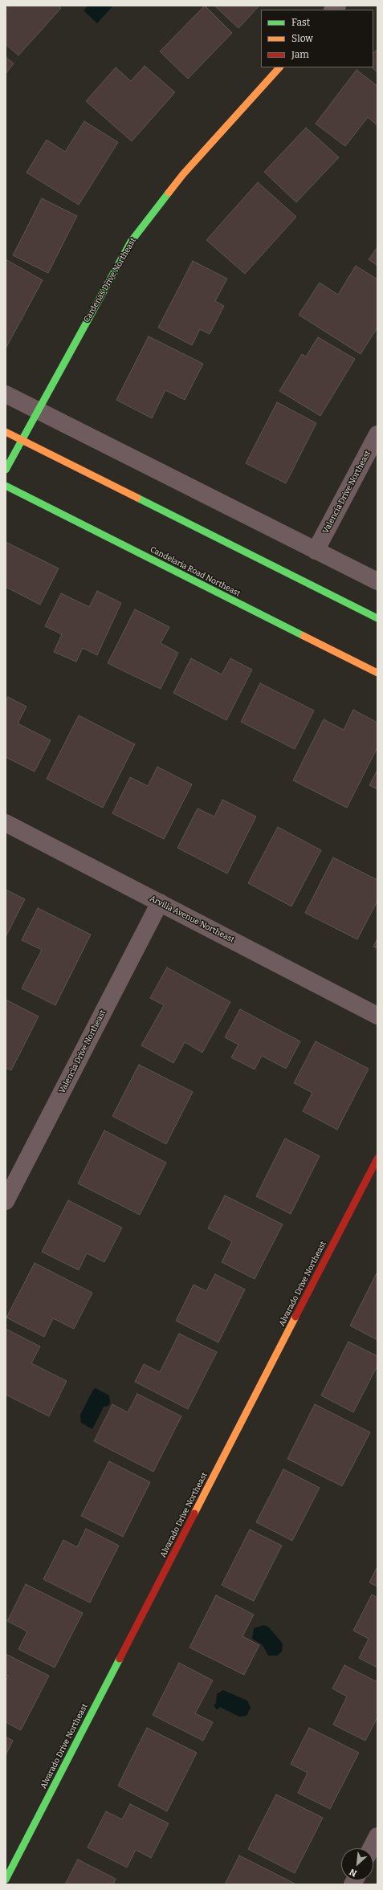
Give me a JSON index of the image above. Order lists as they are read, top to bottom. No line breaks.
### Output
{"streets":{"street":["Cardenas Drive Northeast","Valencia Drive Northeast","Candelaria Road Northeast","Arvilla Avenue Northeast","Alvarado Drive Northeast"]},"crossings":[["Valencia Drive Northeast","Arvilla Avenue Northeast"]],"legend":["Fast","Slow","Jam"],"north":"bottom left"}
